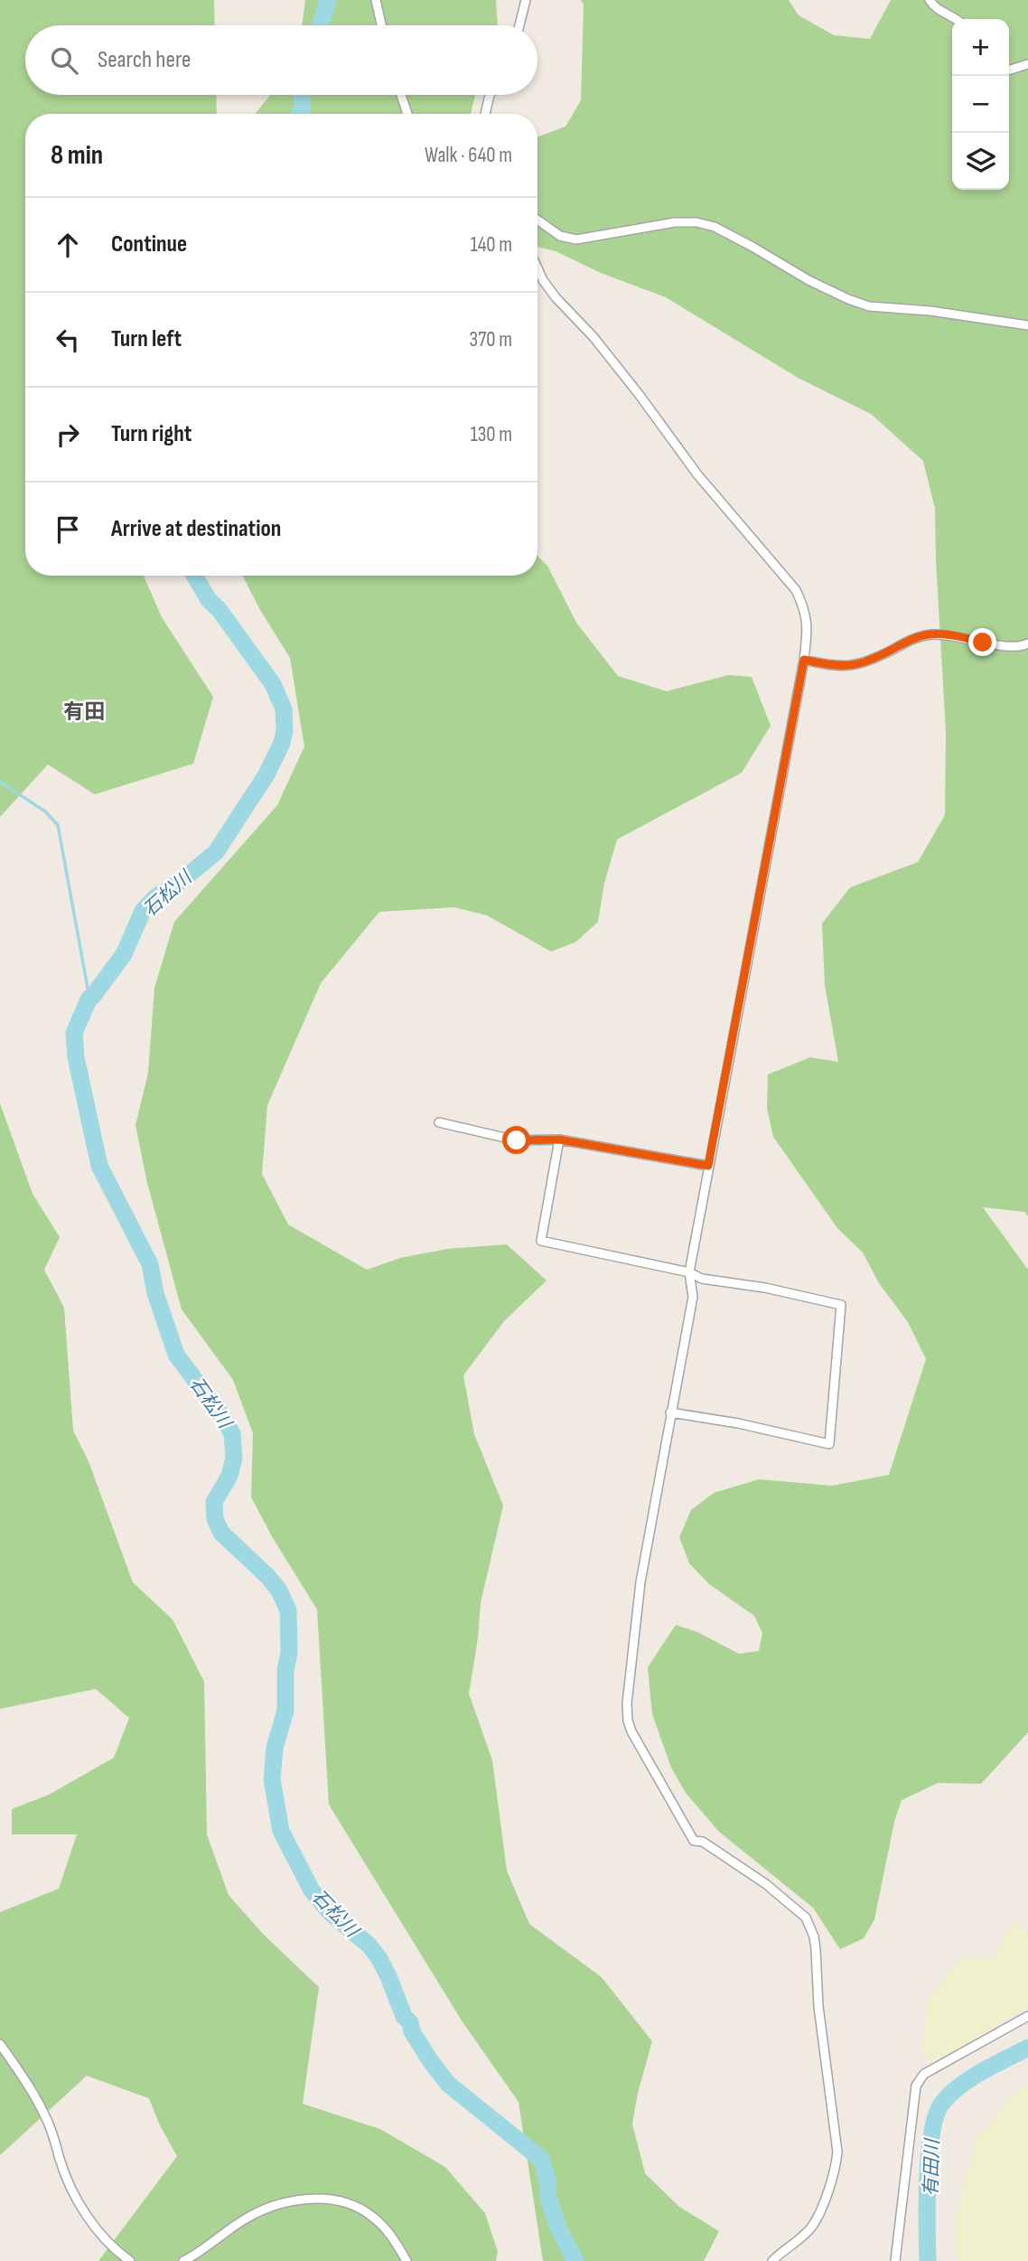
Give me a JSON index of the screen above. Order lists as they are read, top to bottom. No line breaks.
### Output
{"districts":["有田"],"water":["石松川","有田川"],"page":{"map_buttons":["+","−"],"search":"Search here","heading":["8 min","Walk · 640 m"],"list":[["Continue","140 m"],["Turn left","370 m"],["Turn right","130 m"],"Arrive at destination"]}}
